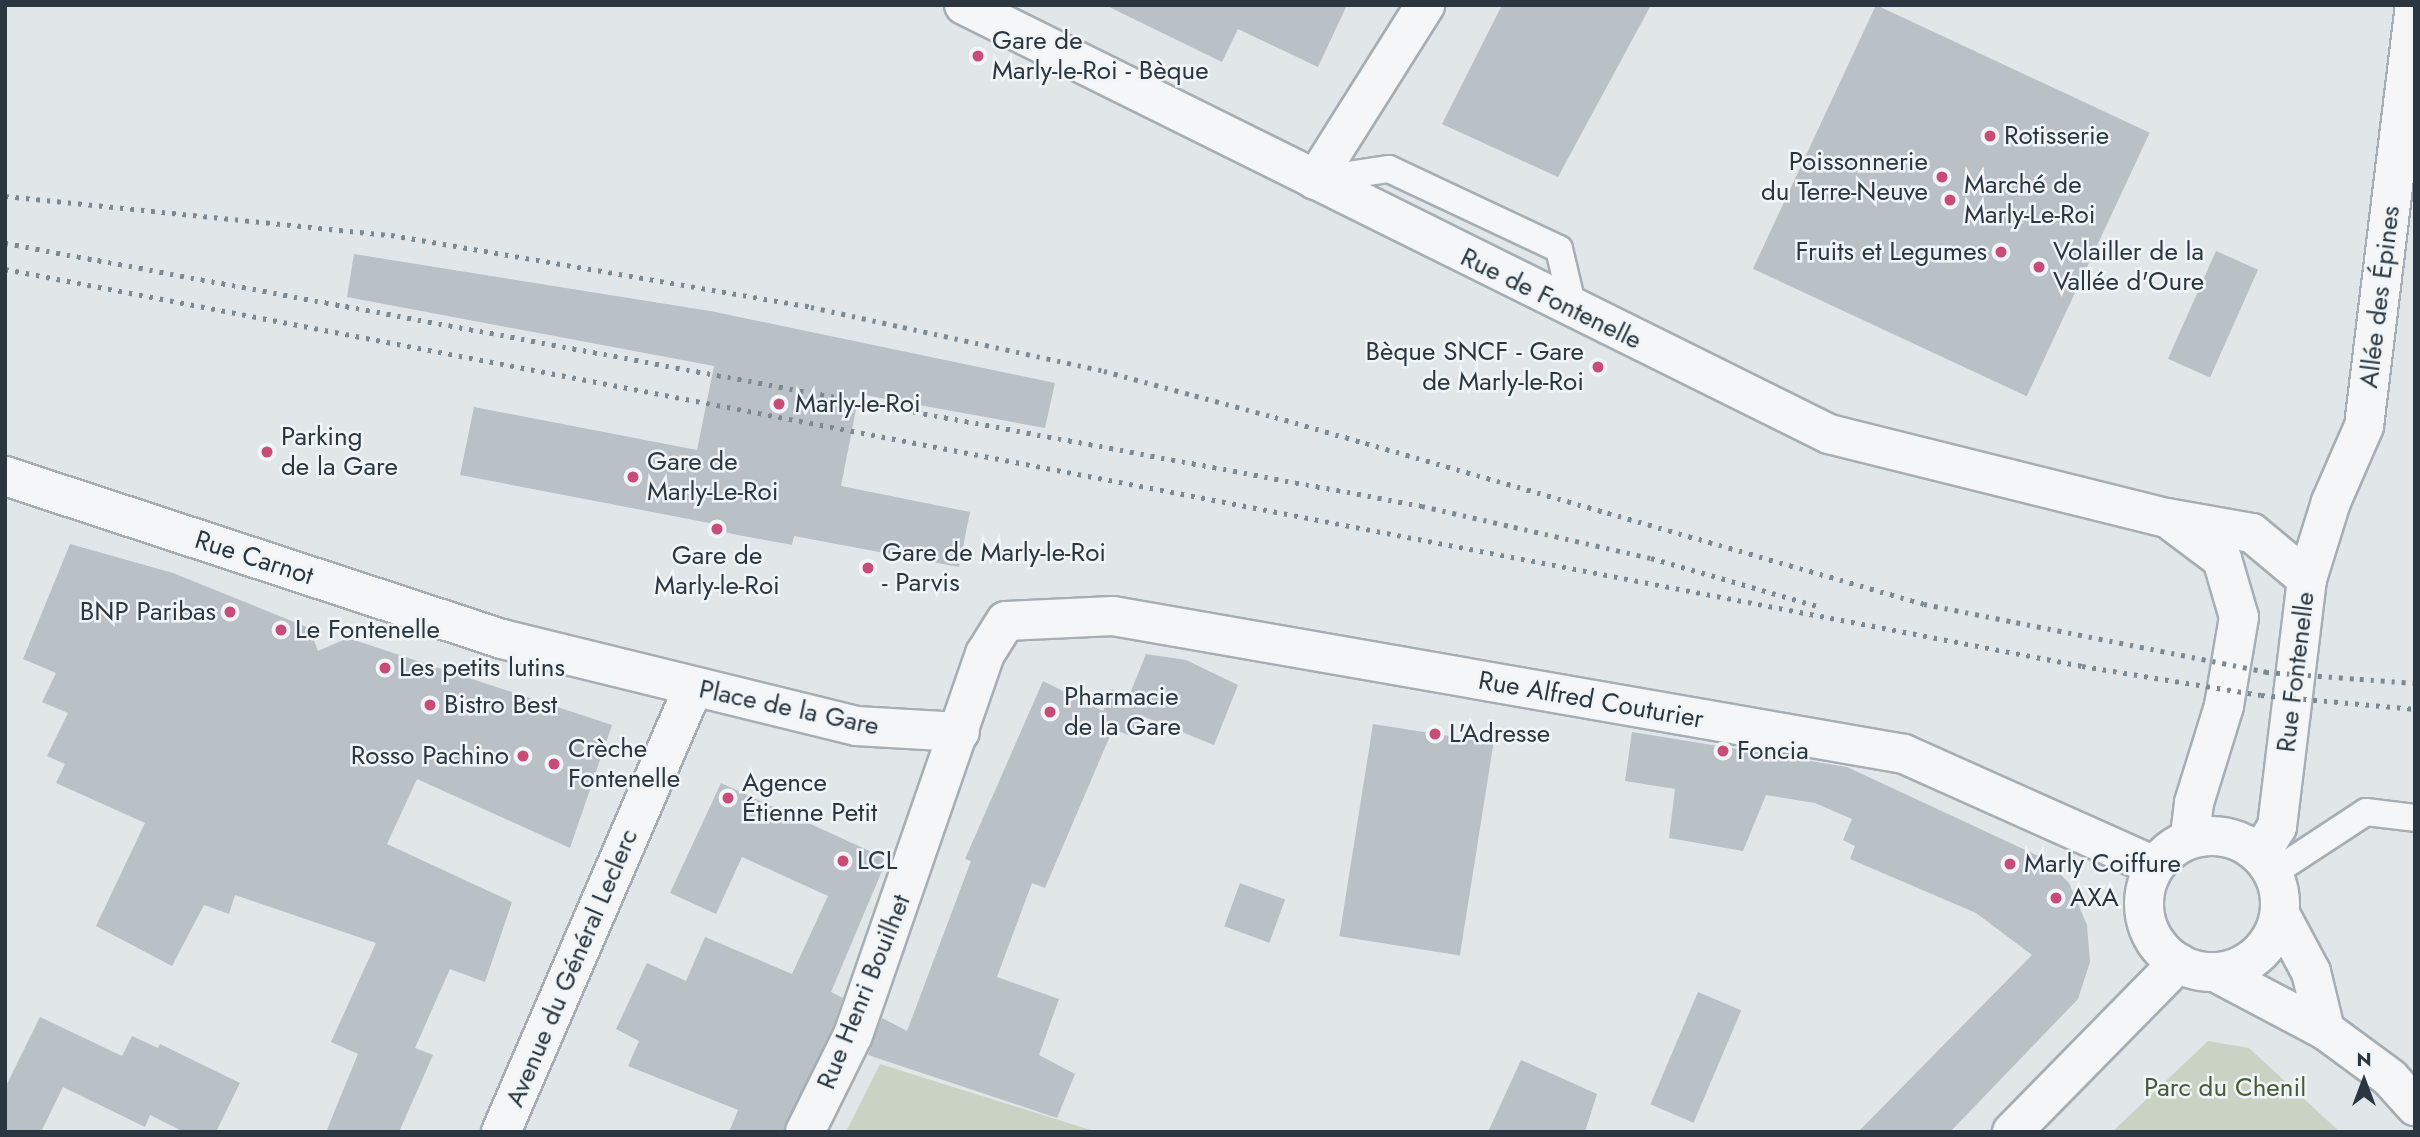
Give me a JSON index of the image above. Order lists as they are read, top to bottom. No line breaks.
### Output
{"streets":{"street":["Allée des Épines","Rue de Fontenelle","Rue Carnot","Rue Fontenelle","Rue Alfred Couturier","Place de la Gare","Avenue du Général Leclerc","Rue Henri Bouilhet"]},"crossings":[["Allée des Épines","Rue Fontenelle"],["Rue de Fontenelle","Rue Fontenelle"],["Rue Carnot","Place de la Gare"],["Rue Fontenelle","Rue Alfred Couturier"],["Rue Alfred Couturier","Place de la Gare"],["Rue Alfred Couturier","Rue Henri Bouilhet"],["Place de la Gare","Avenue du Général Leclerc"],["Place de la Gare","Rue Henri Bouilhet"]],"parks":["Parc du Chenil"],"places":["Gare de Marly-le-Roi - Bèque","Rotisserie","Poissonnerie du Terre-Neuve","Marché de Marly-Le-Roi","Fruits et Legumes","Volailler de la Vallée d'Oure","Bèque SNCF - Gare de Marly-le-Roi","Marly-le-Roi","Parking de la Gare","Gare de Marly-Le-Roi","Gare de Marly-le-Roi","Gare de Marly-le-Roi - Parvis","BNP Paribas","Le Fontenelle","Les petits lutins","Bistro Best","Pharmacie de la Gare","L'Adresse","Foncia","Rosso Pachino","Crèche Fontenelle","Agence Étienne Petit","LCL","Marly Coiffure","AXA"],"north":"top"}
